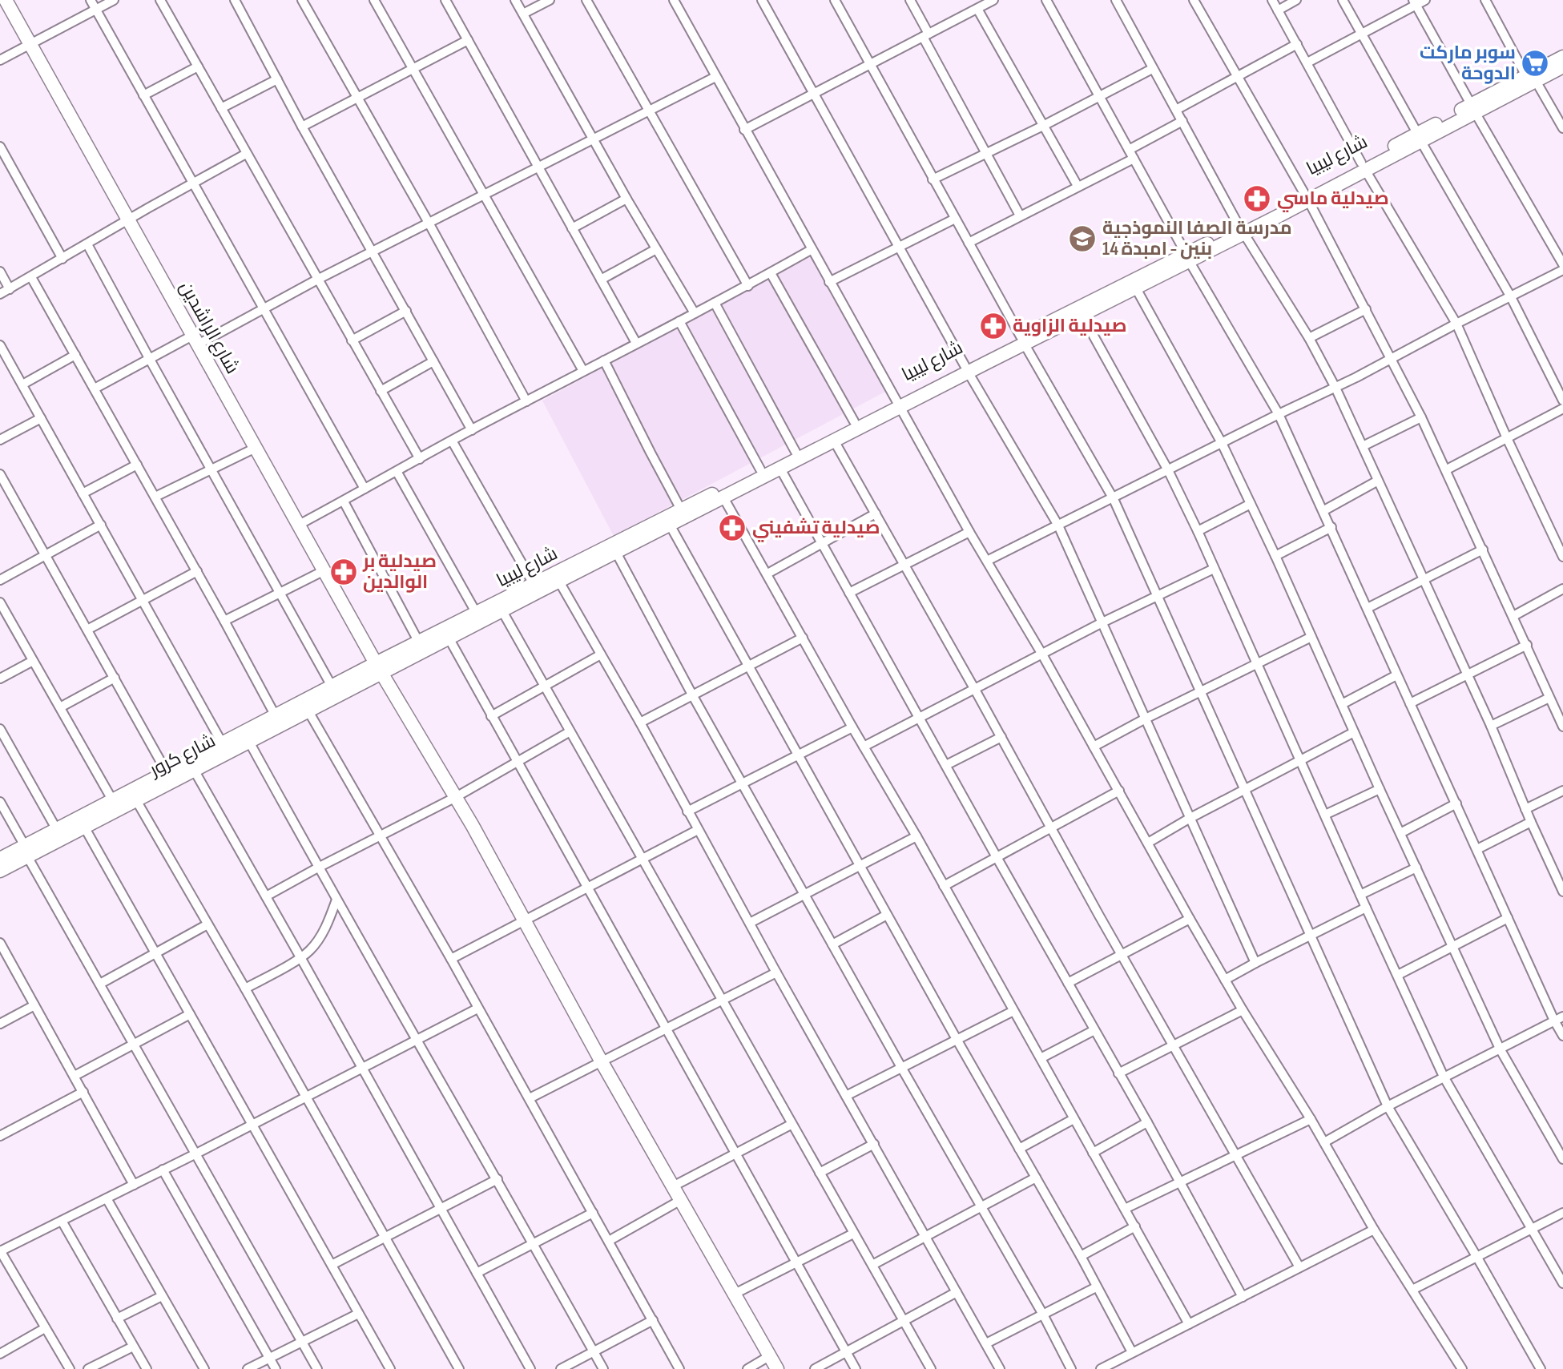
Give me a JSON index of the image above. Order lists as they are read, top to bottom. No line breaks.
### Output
{"streets":{"main road":["شارع ليبيا","شارع الراشدين","شارع كرور"]},"crossings":[["شارع ليبيا","شارع الراشدين"],["شارع ليبيا","شارع كرور"],["شارع الراشدين","شارع كرور"]],"places":{"supermarket":["سوبر ماركت الدوحة"],"pharmacy":["صيدلية ماسي","صيدلية الزاوية","صيدلية تشفيني","صيدلية بر الوالدين"],"school or university":["مدرسة الصفا النموذجية بنين - امبدة 14"]}}
